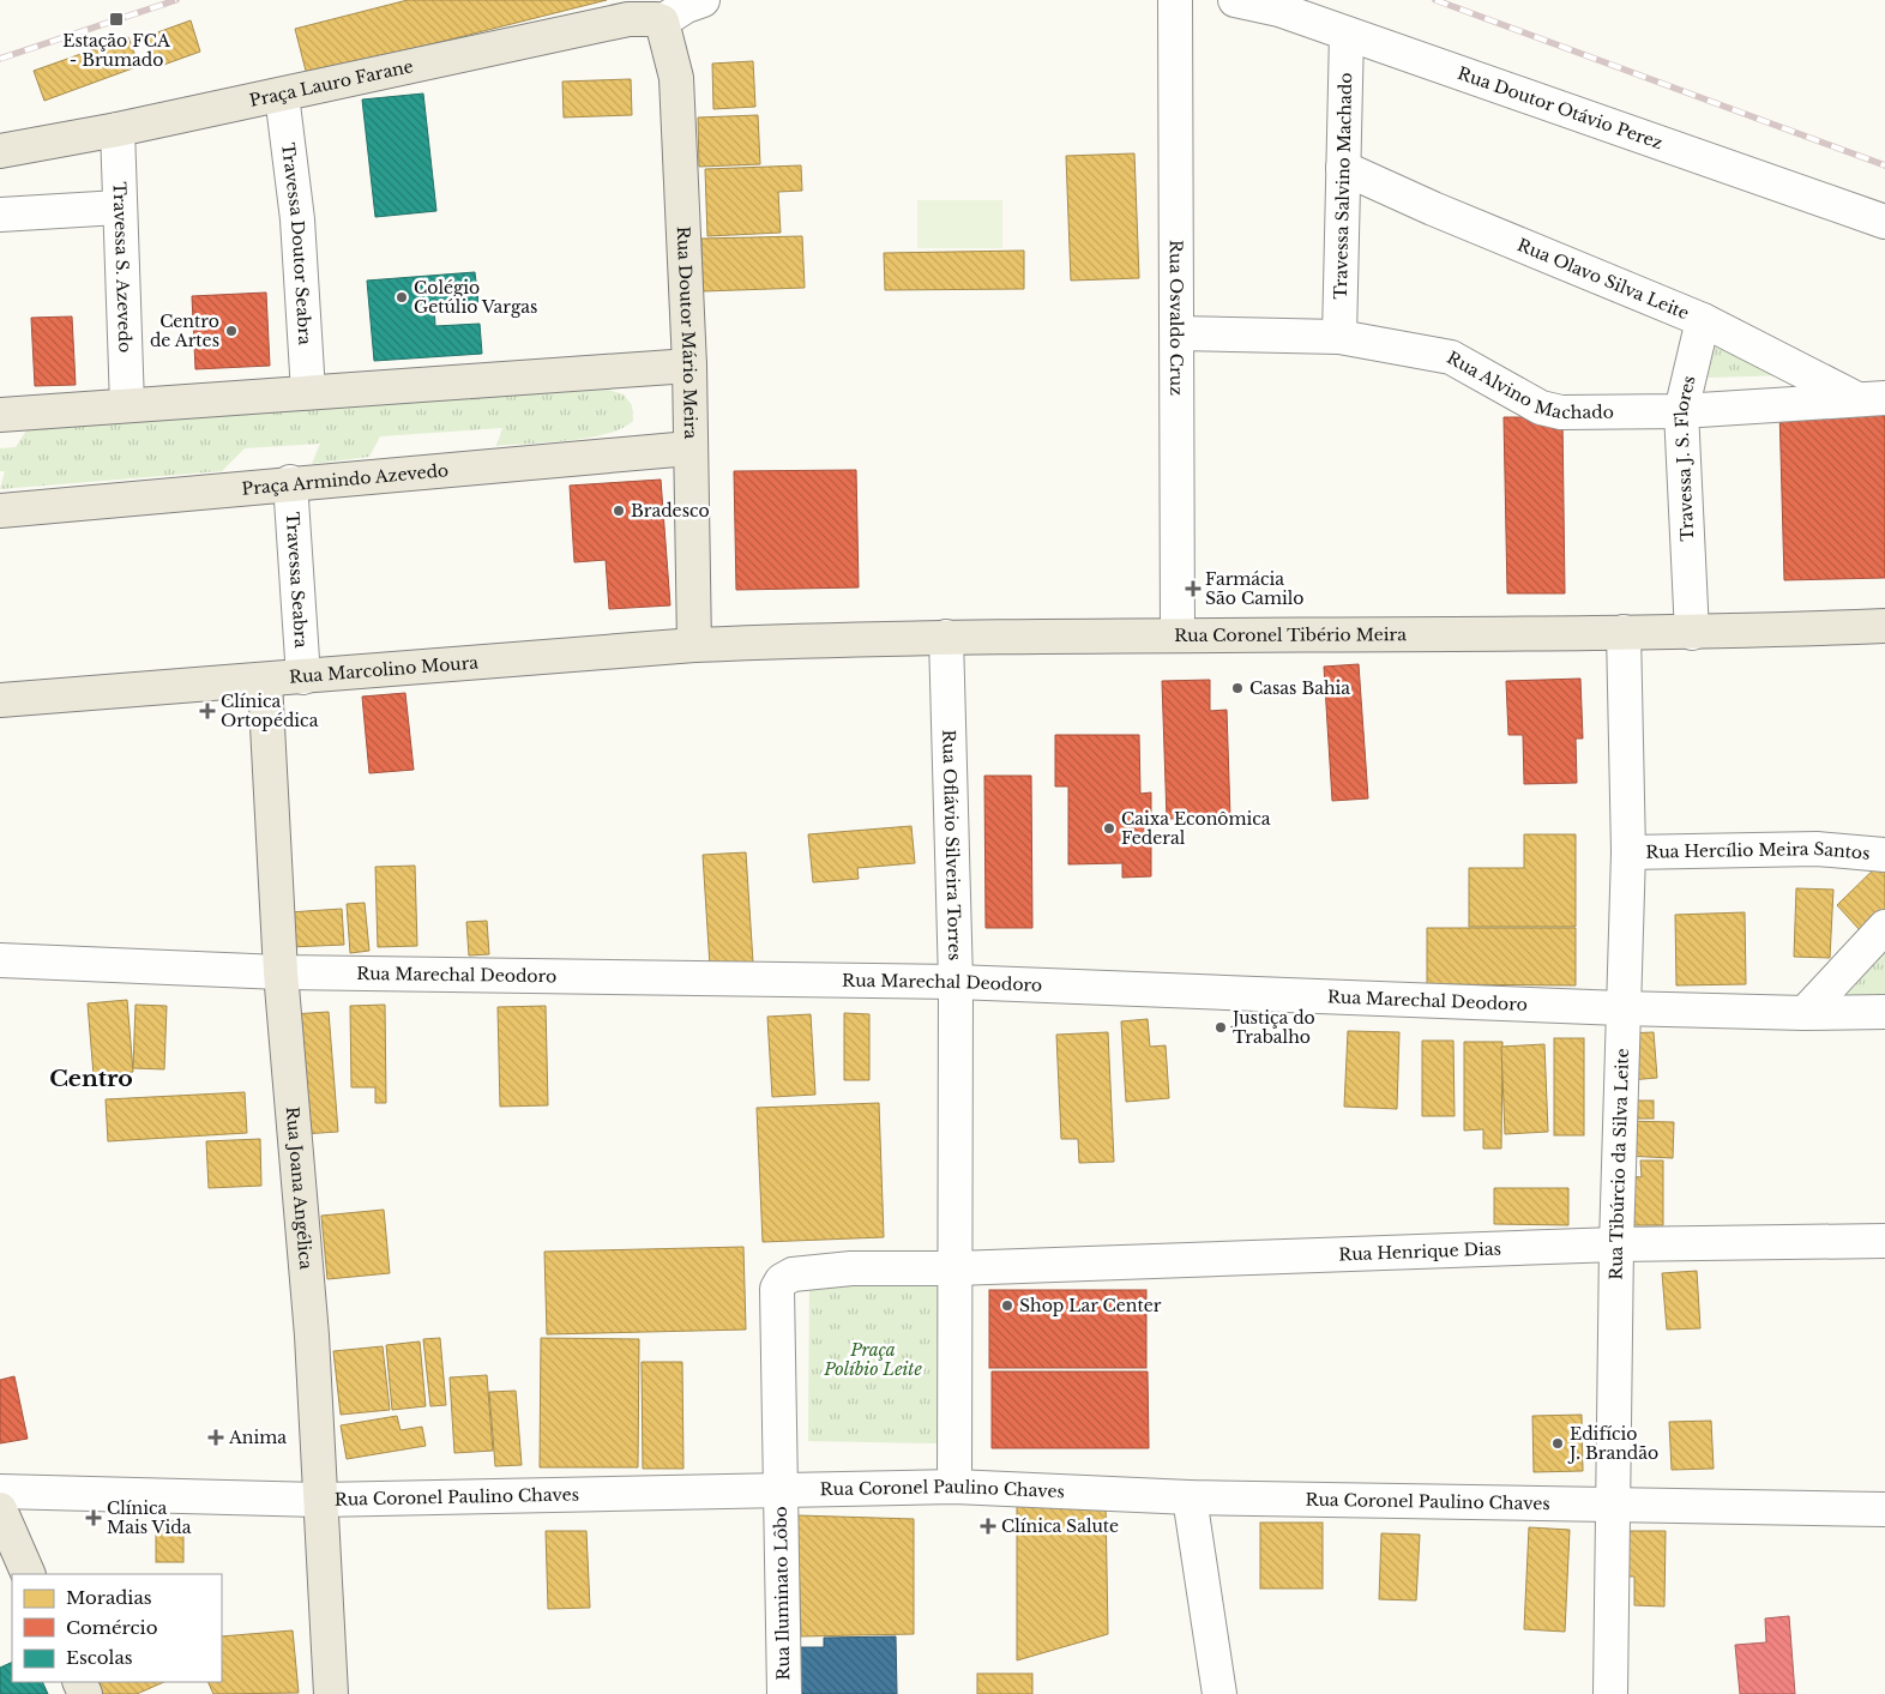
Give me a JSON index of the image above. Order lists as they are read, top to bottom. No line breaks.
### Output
{"streets":{"main road":["Praça Lauro Farane","Rua Doutor Mário Meira","Praça Armindo Azevedo","Rua Coronel Tibério Meira","Rua Marcolino Moura","Rua Joana Angélica"],"street":["Rua Doutor Otávio Perez","Travessa Salvino Machado","Travessa Doutor Seabra","Travessa S. Azevedo","Rua Olavo Silva Leite","Rua Osvaldo Cruz","Rua Alvino Machado","Travessa J. S. Flores","Travessa Seabra","Rua Oflávio Silveira Torres","Rua Hercílio Meira Santos","Rua Marechal Deodoro","Rua Tibúrcio da Silva Leite","Rua Henrique Dias","Rua Coronel Paulino Chaves","Rua Iluminato Lôbo"]},"crossings":[["Praça Lauro Farane","Travessa Doutor Seabra"],["Praça Lauro Farane","Travessa S. Azevedo"],["Praça Lauro Farane","Rua Doutor Mário Meira"],["Rua Doutor Otávio Perez","Travessa Salvino Machado"],["Travessa Salvino Machado","Rua Olavo Silva Leite"],["Travessa Salvino Machado","Rua Alvino Machado"],["Rua Olavo Silva Leite","Rua Alvino Machado"],["Rua Olavo Silva Leite","Travessa J. S. Flores"],["Rua Osvaldo Cruz","Rua Alvino Machado"],["Rua Osvaldo Cruz","Rua Coronel Tibério Meira"],["Rua Doutor Mário Meira","Praça Armindo Azevedo"],["Rua Doutor Mário Meira","Rua Coronel Tibério Meira"],["Rua Doutor Mário Meira","Rua Marcolino Moura"],["Rua Alvino Machado","Travessa J. S. Flores"],["Travessa J. S. Flores","Rua Coronel Tibério Meira"],["Praça Armindo Azevedo","Travessa Seabra"],["Travessa Seabra","Rua Marcolino Moura"],["Rua Coronel Tibério Meira","Rua Marcolino Moura"],["Rua Coronel Tibério Meira","Rua Oflávio Silveira Torres"],["Rua Coronel Tibério Meira","Rua Tibúrcio da Silva Leite"],["Rua Marcolino Moura","Rua Joana Angélica"],["Rua Oflávio Silveira Torres","Rua Marechal Deodoro"],["Rua Oflávio Silveira Torres","Rua Henrique Dias"],["Rua Hercílio Meira Santos","Rua Tibúrcio da Silva Leite"],["Rua Marechal Deodoro","Rua Tibúrcio da Silva Leite"],["Rua Marechal Deodoro","Rua Joana Angélica"],["Rua Tibúrcio da Silva Leite","Rua Henrique Dias"],["Rua Tibúrcio da Silva Leite","Rua Coronel Paulino Chaves"],["Rua Joana Angélica","Rua Coronel Paulino Chaves"],["Rua Coronel Paulino Chaves","Rua Iluminato Lôbo"]],"districts":["Centro"],"parks":["Praça Políbio Leite"],"places":{"transit":["Estação FCA - Brumado"],"other":["Colégio Getúlio Vargas","Centro de Artes","Bradesco","Casas Bahia","Caixa Econômica Federal","Justiça do Trabalho","Shop Lar Center","Edifício J. Brandão"],"health":["Farmácia São Camilo","Clínica Ortopédica","Anima","Clínica Mais Vida","Clínica Salute"]},"legend":["Moradias","Comércio","Escolas"]}
